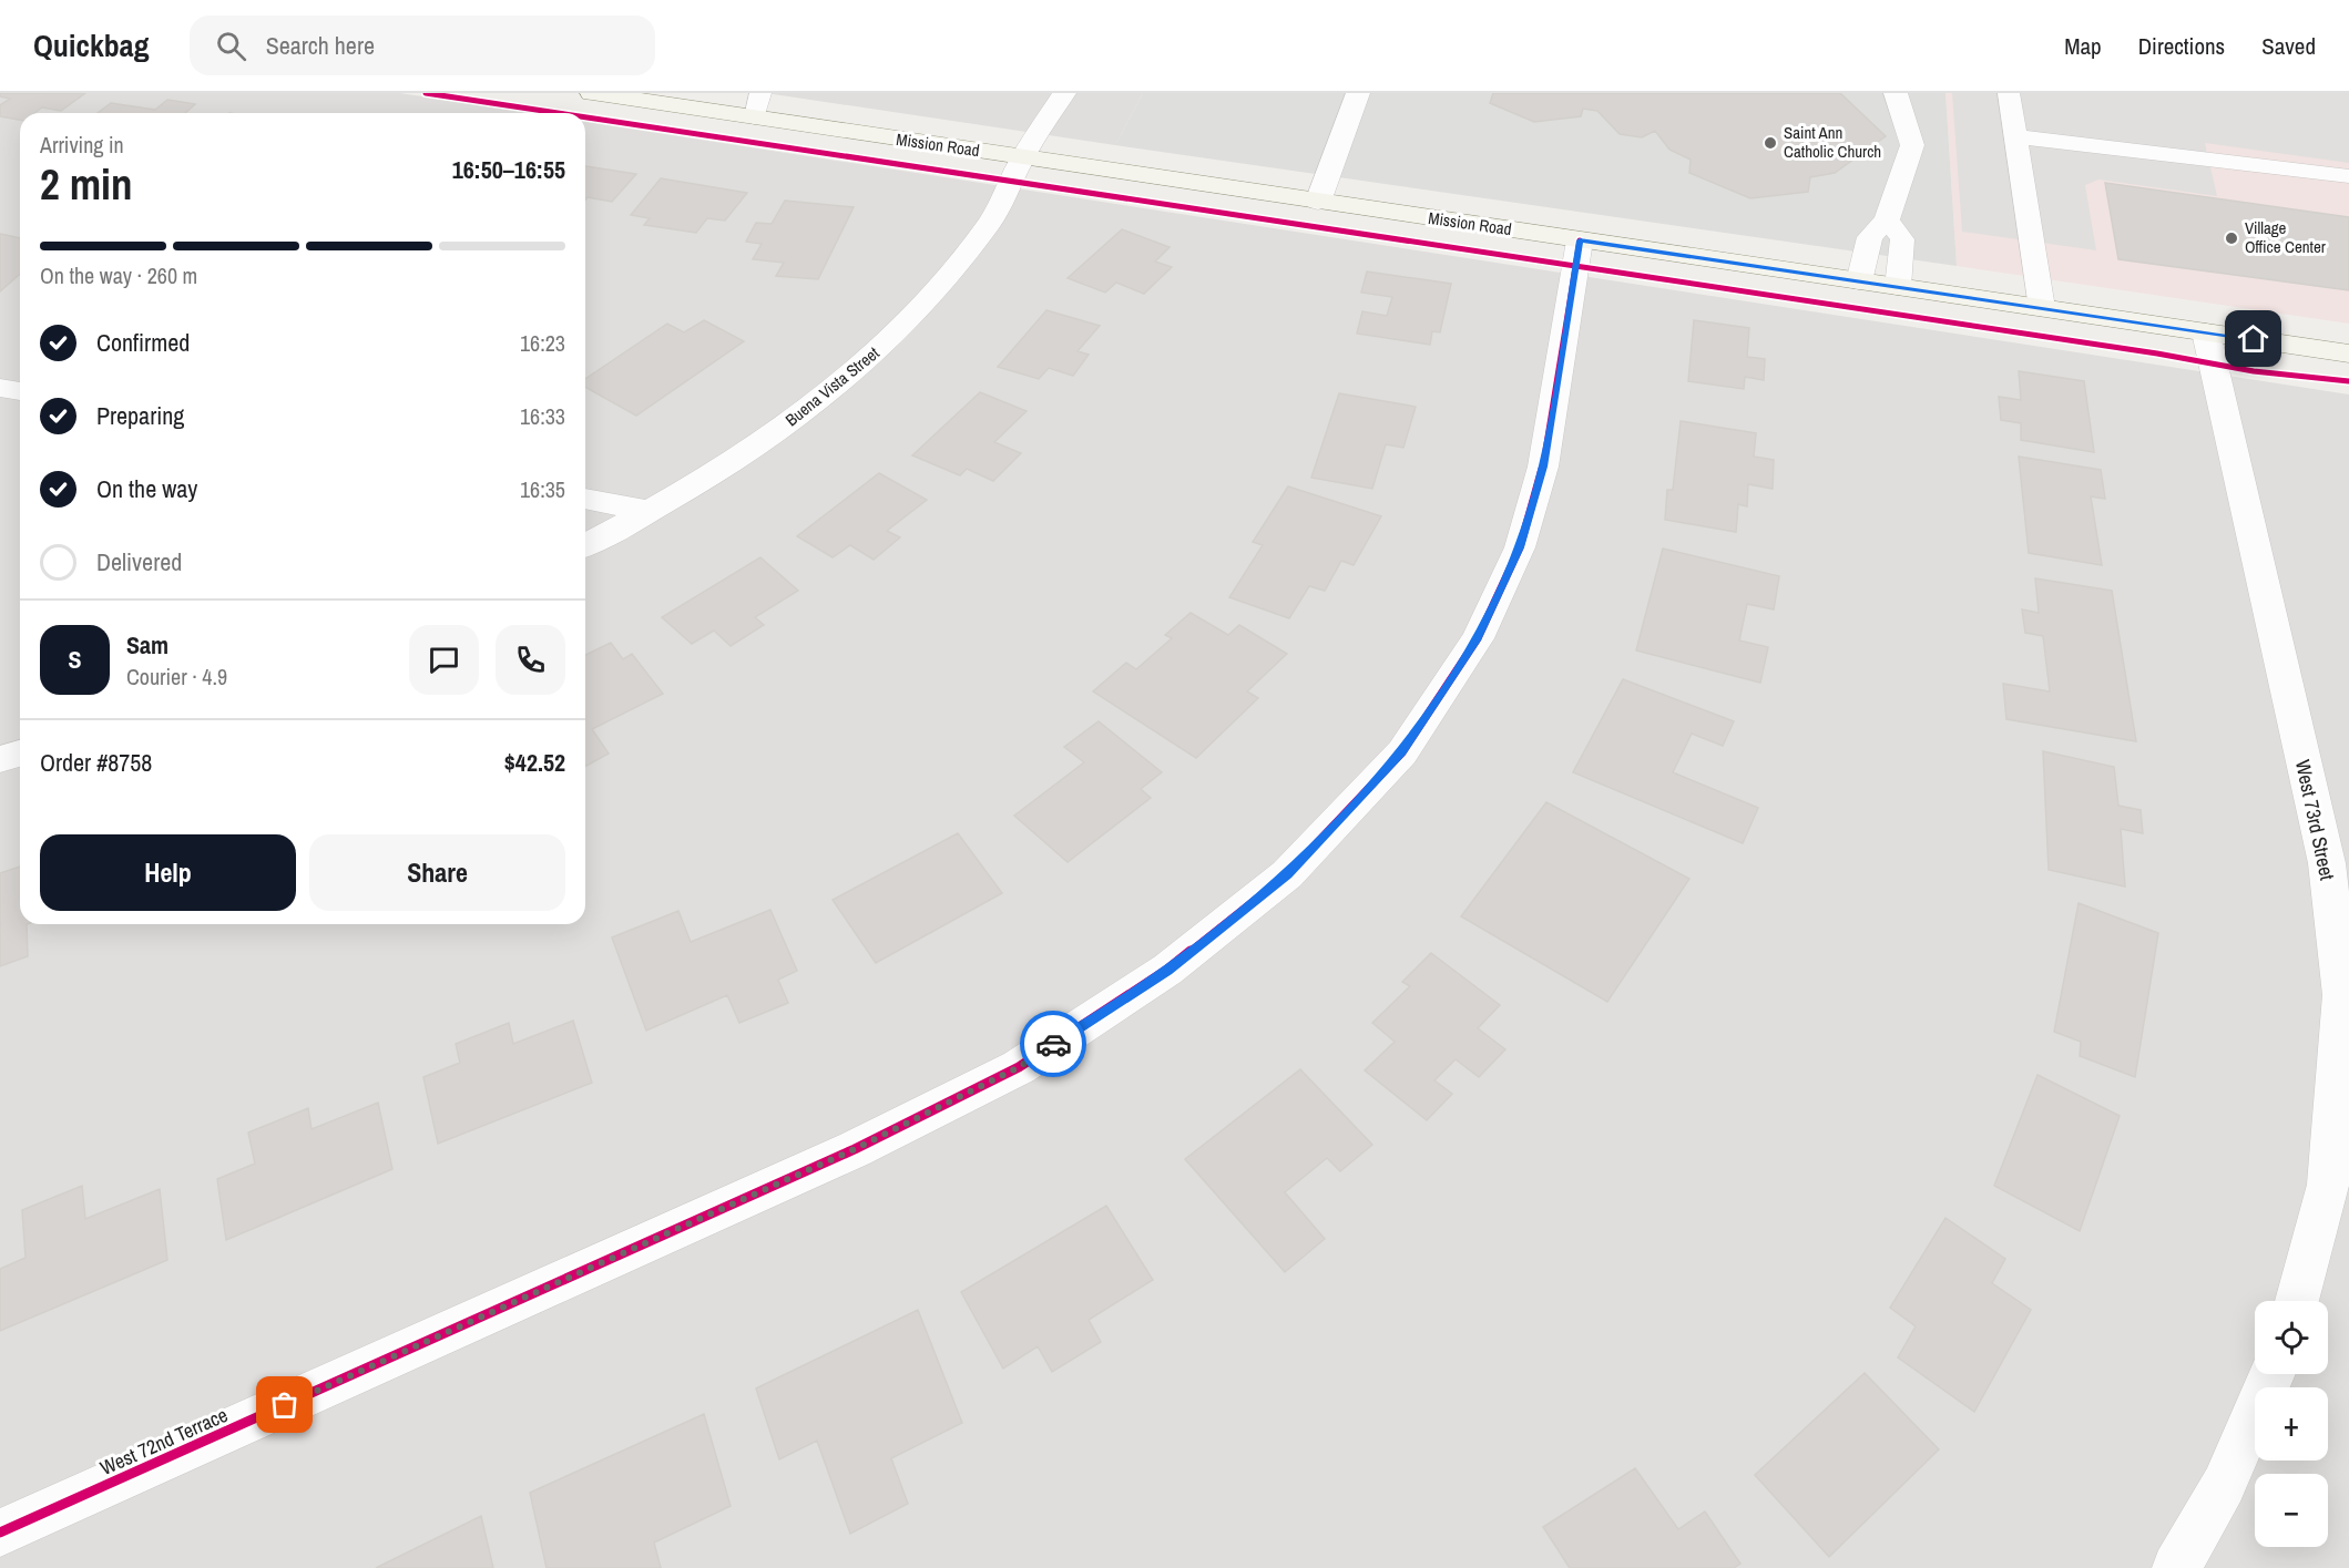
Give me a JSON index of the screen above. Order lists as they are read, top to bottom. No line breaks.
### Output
{"streets":{"main road":["Mission Road"],"street":["Buena Vista Street","West 73rd Street","West 72nd Terrace"]},"crossings":[["Mission Road","Buena Vista Street"],["Mission Road","West 73rd Street"],["Mission Road","West 72nd Terrace"]],"places":["Saint Ann Catholic Church","Village Office Center"],"page":{"header":"Quickbag","search":"Search here","nav":["Map","Directions","Saved"],"heading":["2 min","Arriving in","16:50–16:55"],"panel":["Sam","Courier · 4.9","Order #8758","$42.52"],"bar":"On the way · 260 m","list":[["Confirmed","16:23"],["Preparing","16:33"],["On the way","16:35"],"Delivered"],"round":"S","buttons":["Help","Share"],"map_buttons":["+","−"]}}
